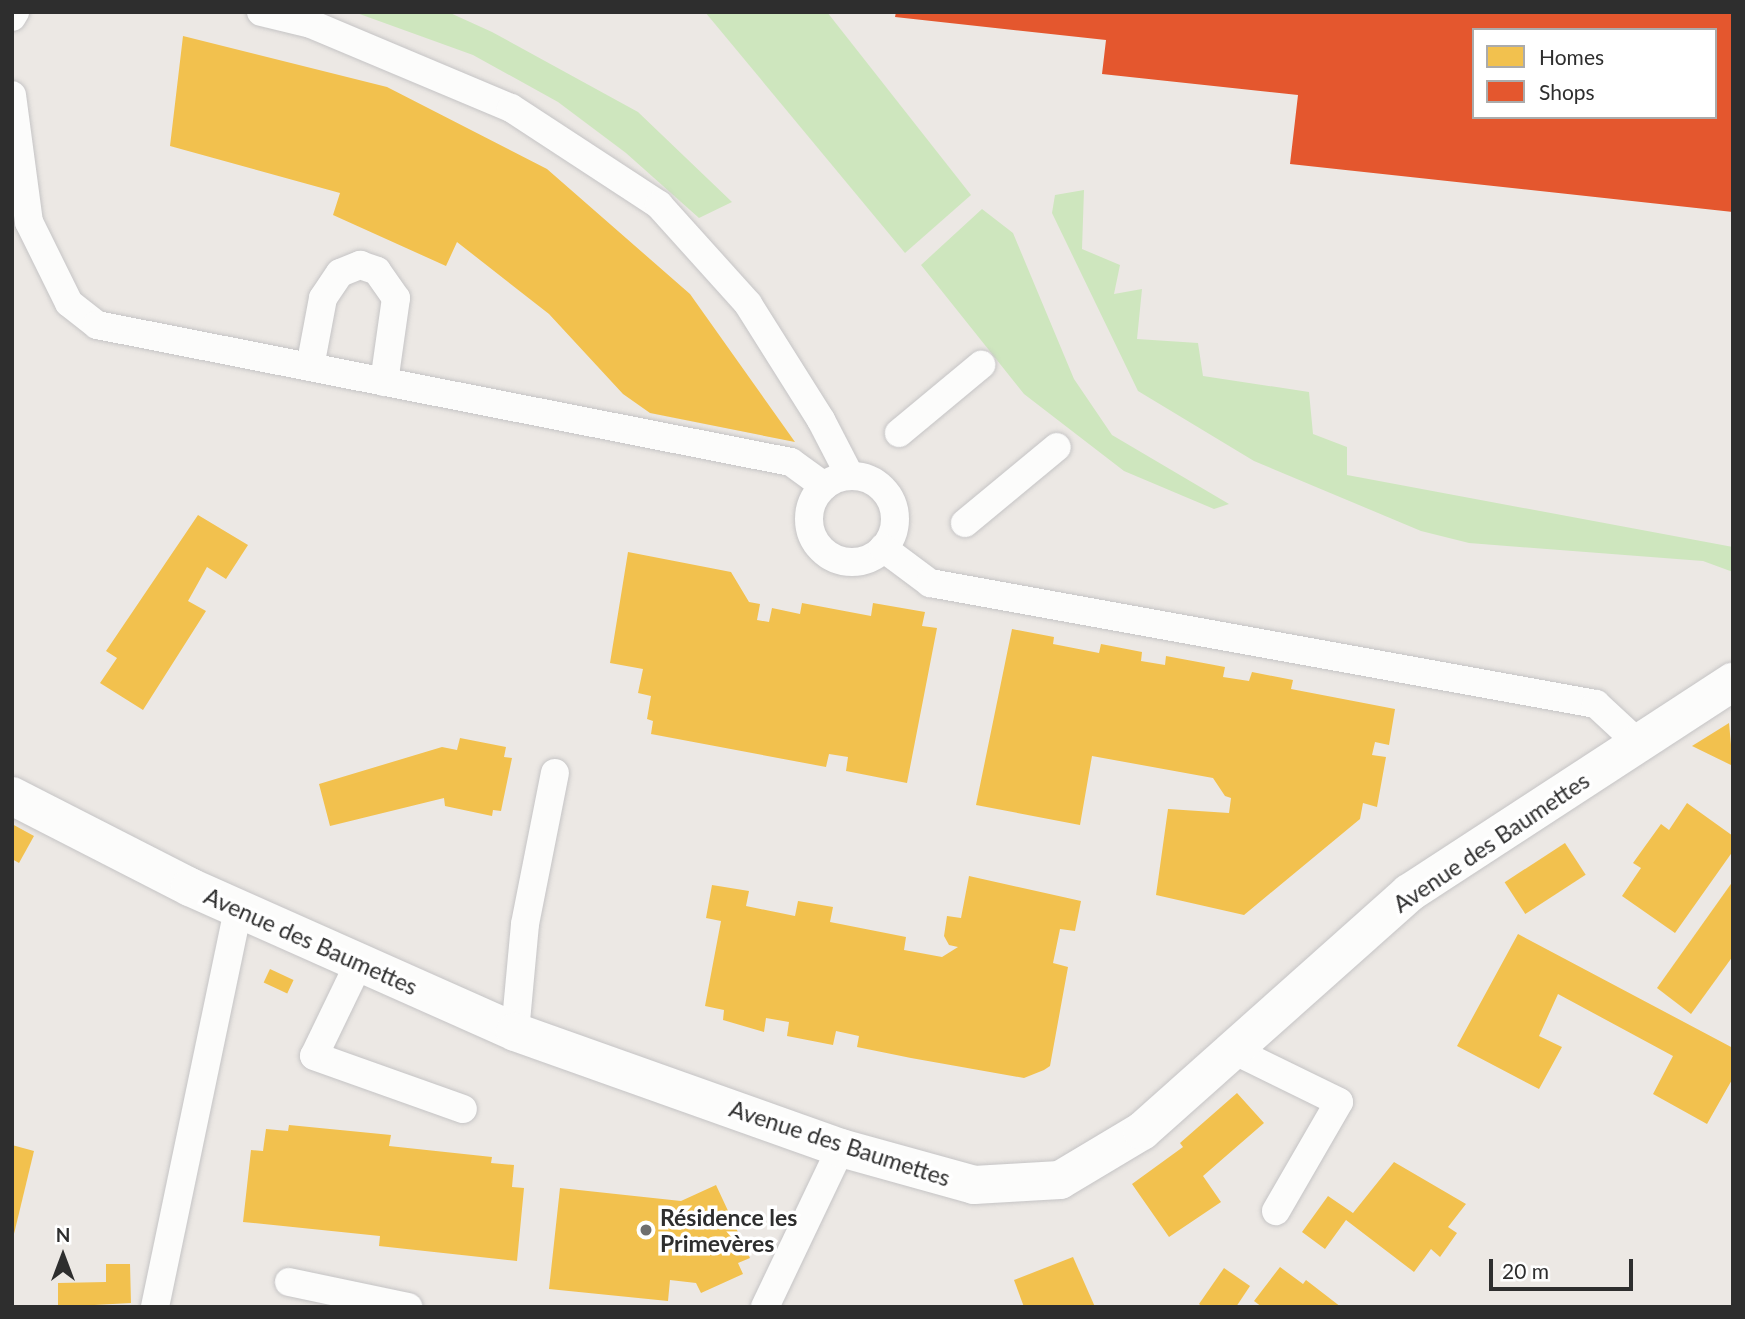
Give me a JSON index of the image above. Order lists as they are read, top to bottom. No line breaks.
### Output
{"streets":{"street":["Avenue des Baumettes"]},"places":["Résidence les Primevères"],"legend":["Homes","Shops"],"scale_bar":"20 m","north":"top"}
